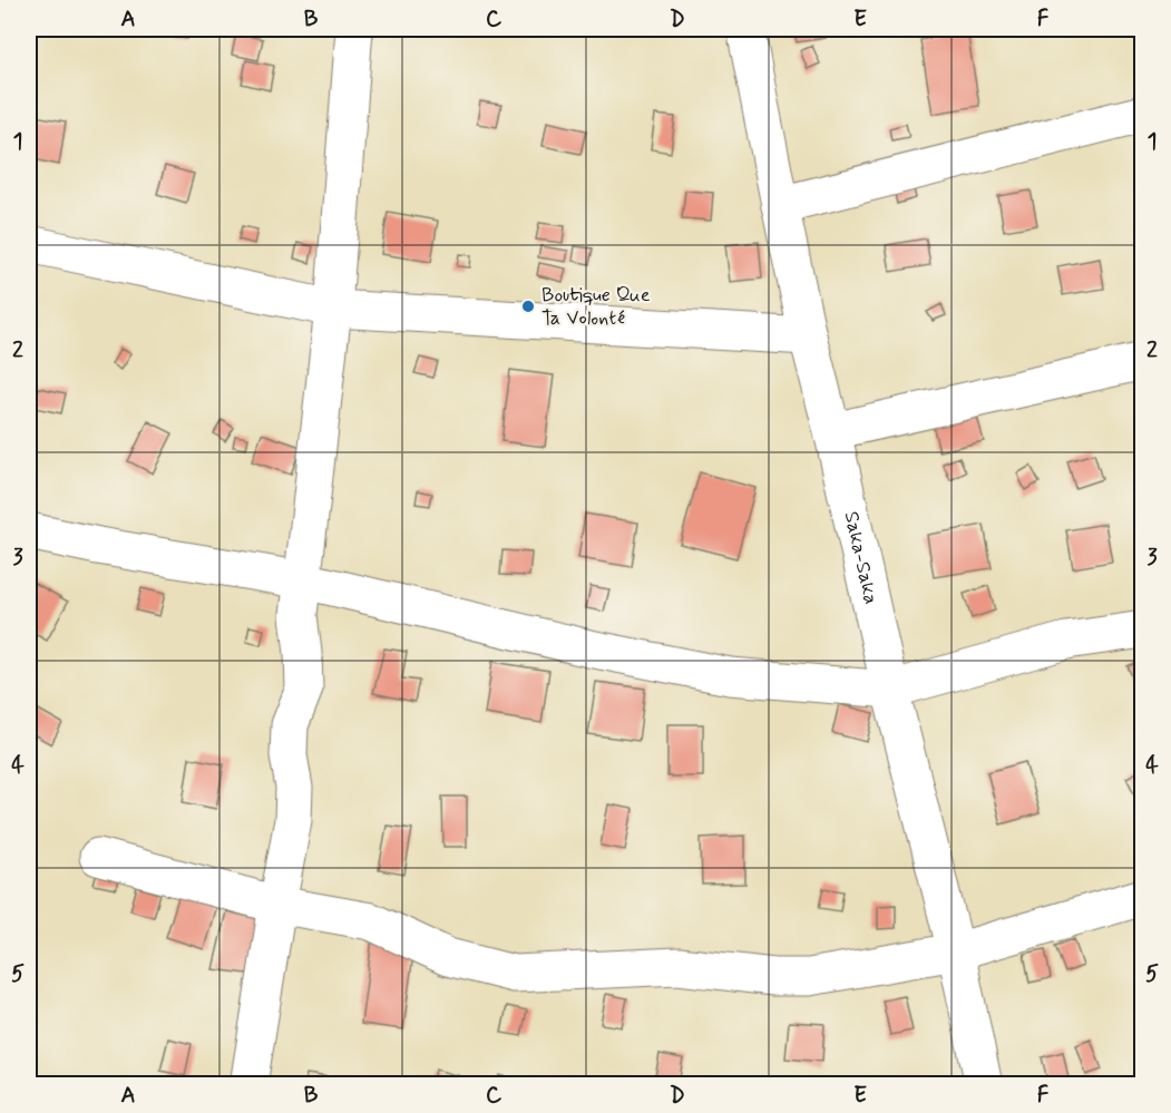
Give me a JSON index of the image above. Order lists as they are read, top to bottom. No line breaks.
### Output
{"streets":{"street":["Saka-Saka"]},"places":["Boutique Que Ta Volonté"],"grid":{"columns":["A","B","C","D","E","F"],"rows":["1","2","3","4","5"]}}
